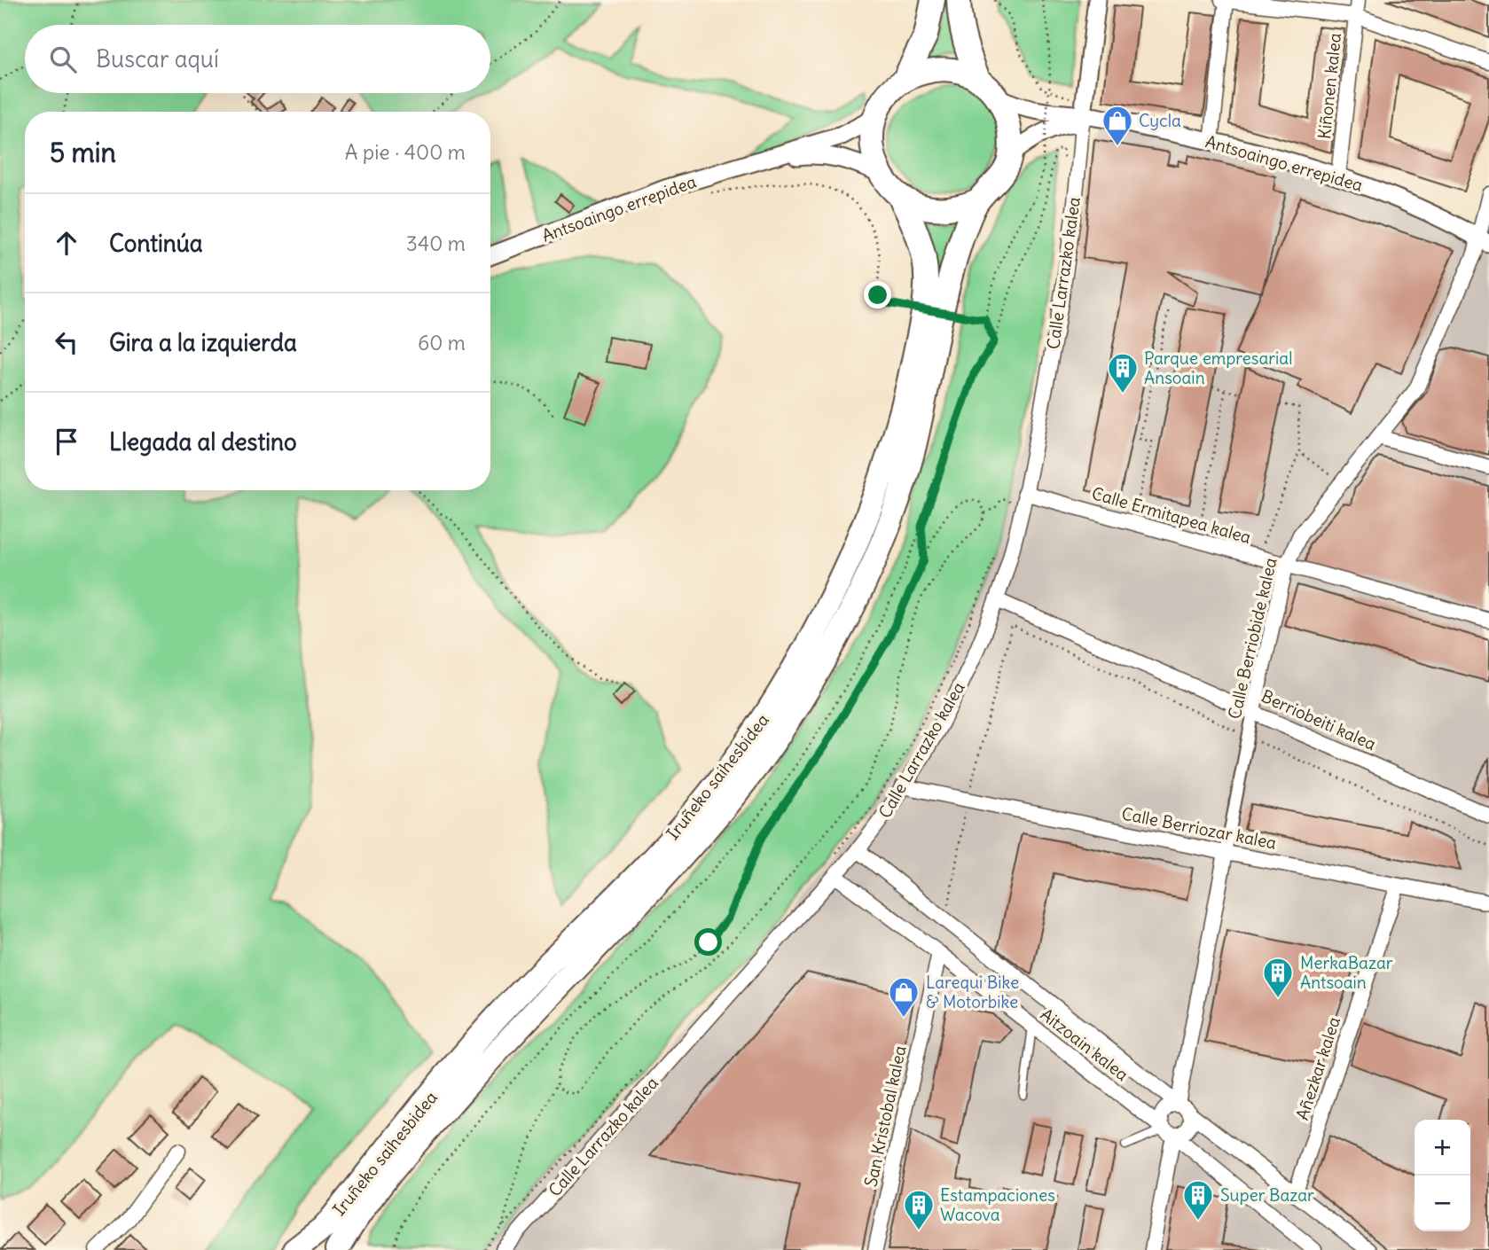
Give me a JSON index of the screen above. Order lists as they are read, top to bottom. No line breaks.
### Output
{"streets":{"highway":["Iruñeko saihesbidea"],"street":["Kiñonen kalea","Antsoaingo errepidea","Calle Larrazko kalea","Calle Ermitapea kalea","Calle Berriobide kalea","Berriobeiti kalea","Calle Berriozar kalea","Aitzoain kalea","Añezkar kalea","San Kristobal kalea"]},"crossings":[["Kiñonen kalea","Antsoaingo errepidea"],["Antsoaingo errepidea","Calle Larrazko kalea"],["Antsoaingo errepidea","Calle Berriobide kalea"],["Antsoaingo errepidea","Iruñeko saihesbidea"],["Calle Larrazko kalea","Calle Ermitapea kalea"],["Calle Larrazko kalea","Berriobeiti kalea"],["Calle Larrazko kalea","Calle Berriozar kalea"],["Calle Larrazko kalea","Aitzoain kalea"],["Calle Ermitapea kalea","Calle Berriobide kalea"],["Calle Berriobide kalea","Berriobeiti kalea"],["Calle Berriobide kalea","Calle Berriozar kalea"],["Calle Berriobide kalea","Aitzoain kalea"],["Calle Berriozar kalea","Añezkar kalea"],["Aitzoain kalea","Añezkar kalea"],["Aitzoain kalea","San Kristobal kalea"]],"places":{"shop":["Cycla","Larequi Bike & Motorbike"],"building":["Parque empresarial Ansoain","MerkaBazar Antsoain","Super Bazar","Estampaciones Wacova"]},"page":{"search":"Buscar aquí","heading":["5 min","A pie · 400 m"],"list":[["Continúa","340 m"],["Gira a la izquierda","60 m"],"Llegada al destino"],"map_buttons":["+","−"]}}
